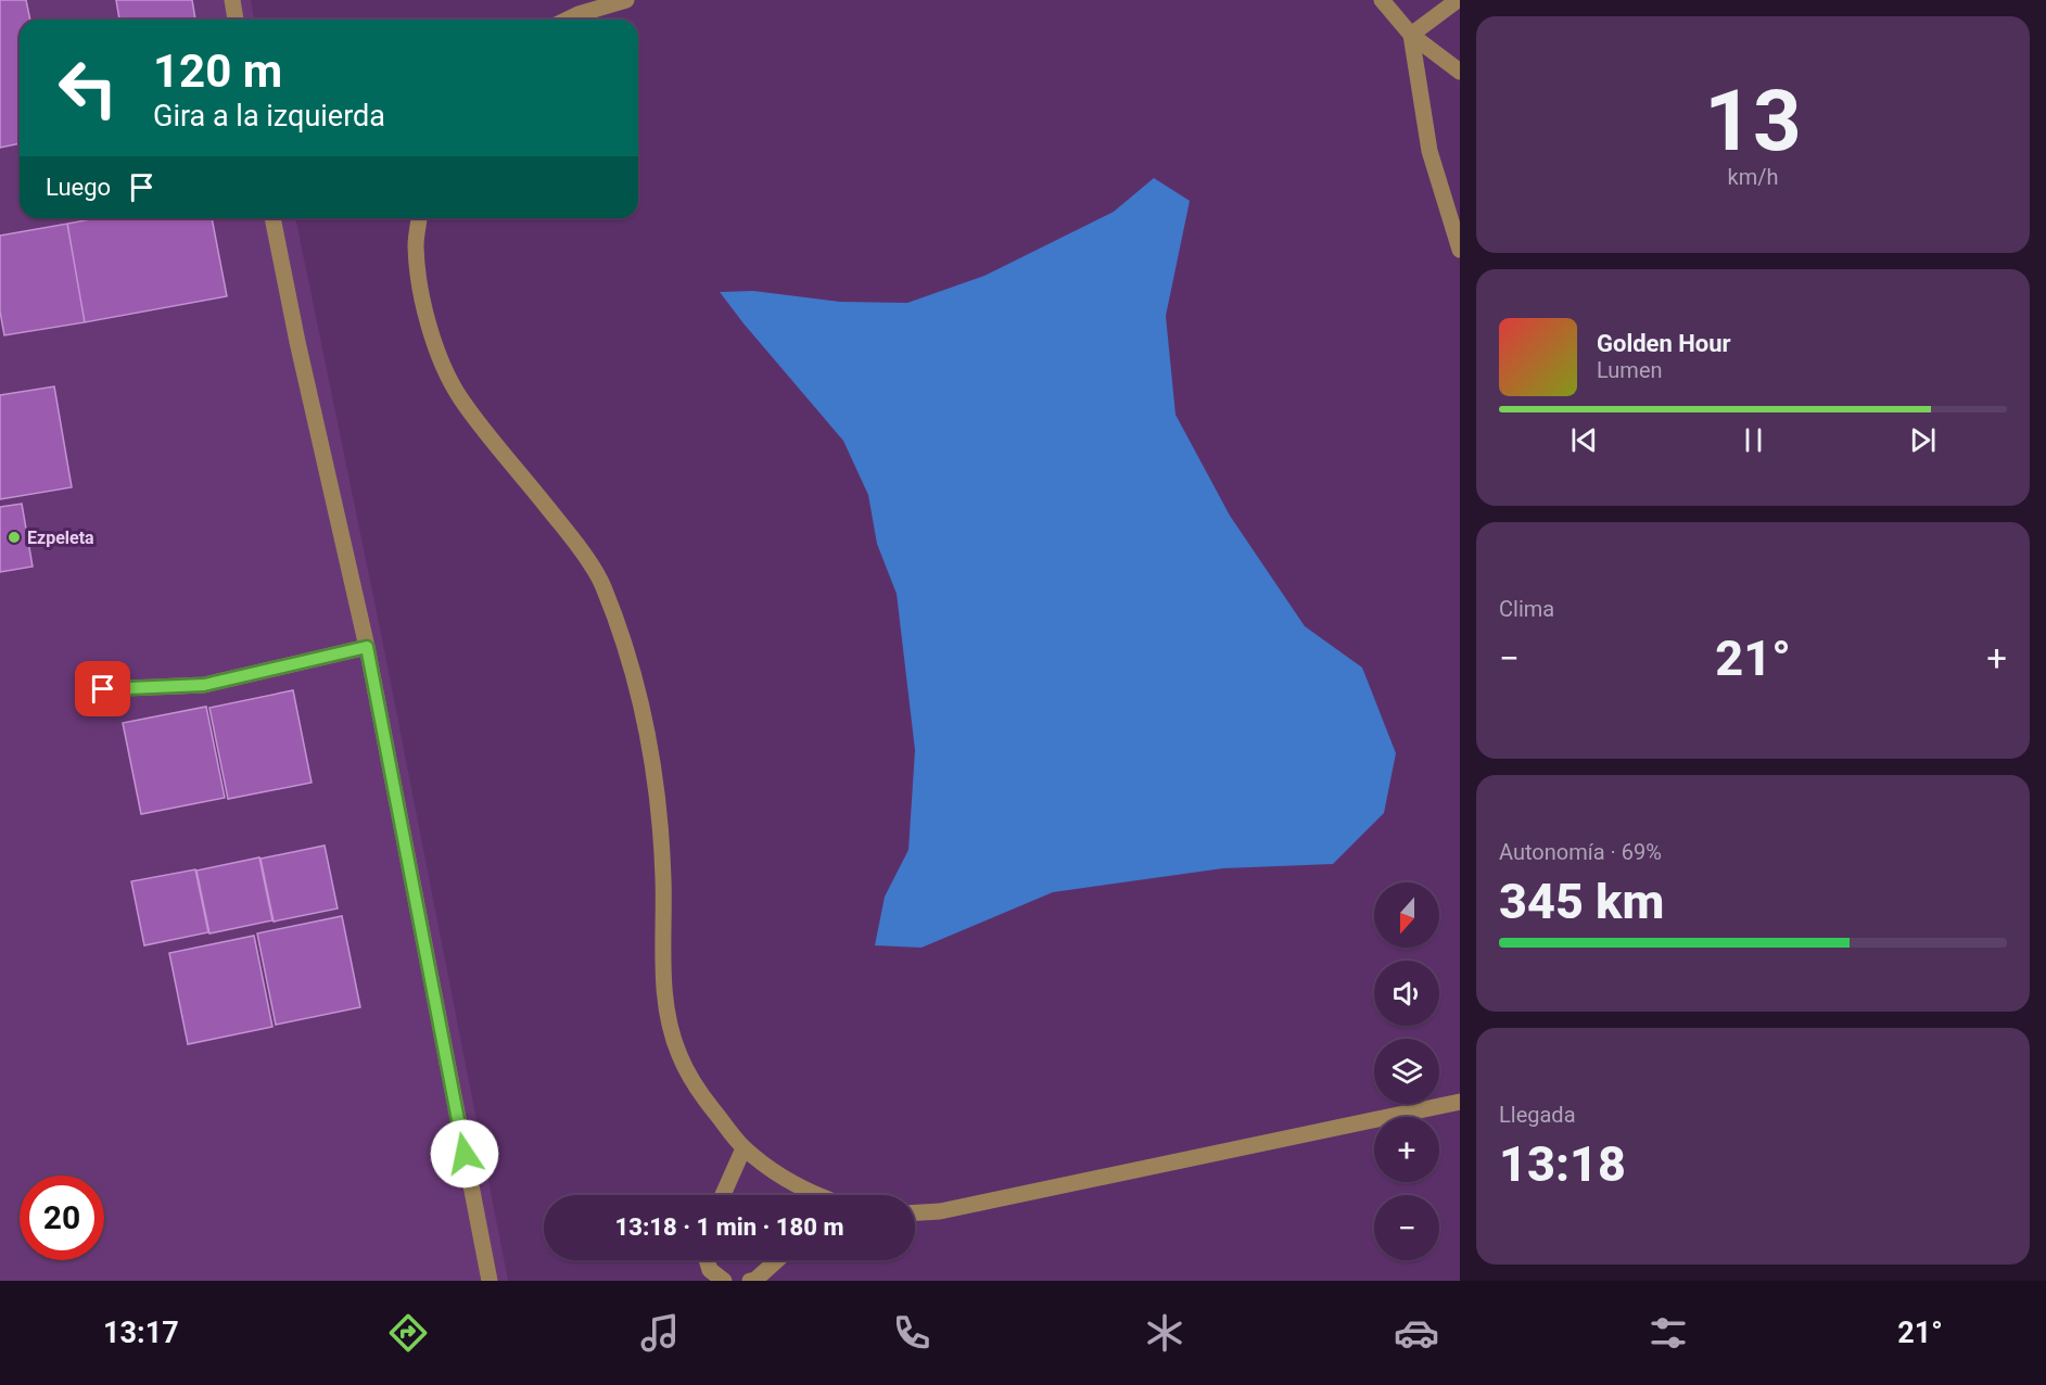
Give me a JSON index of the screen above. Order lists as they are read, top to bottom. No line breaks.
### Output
{"places":["Ezpeleta"],"north":"bottom","page":{"tile":[["13","km/h"],"Clima",["Autonomía · 69%","345 km"],["Llegada","13:18"]],"turn":["120 m","Gira a la izquierda"],"then":"Luego","song":["Golden Hour","Lumen"],"heat":["−","21°","+"],"map_buttons":["+","−"],"limit":"20","trip":"13:18 · 1 min · 180 m","tabs":["13:17","21°"]}}
